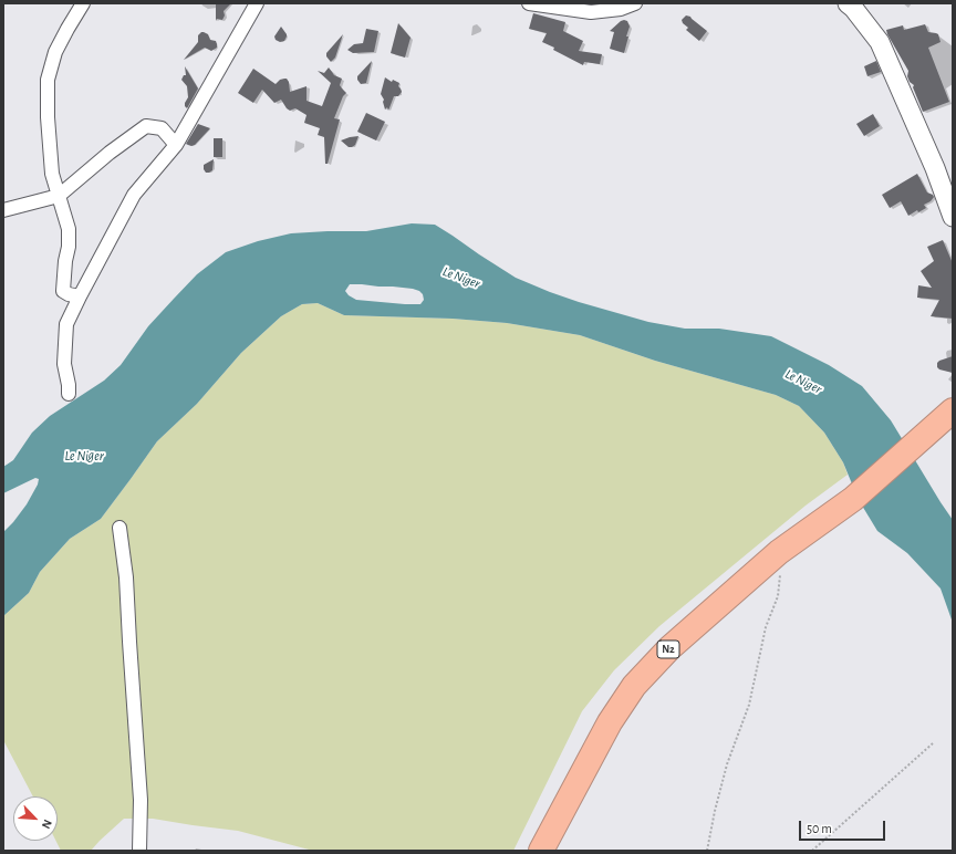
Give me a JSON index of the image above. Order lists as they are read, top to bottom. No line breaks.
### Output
{"streets":{"highway":["N2"]},"water":["Le Niger"],"scale_bar":"50 m","north":"bottom right"}
